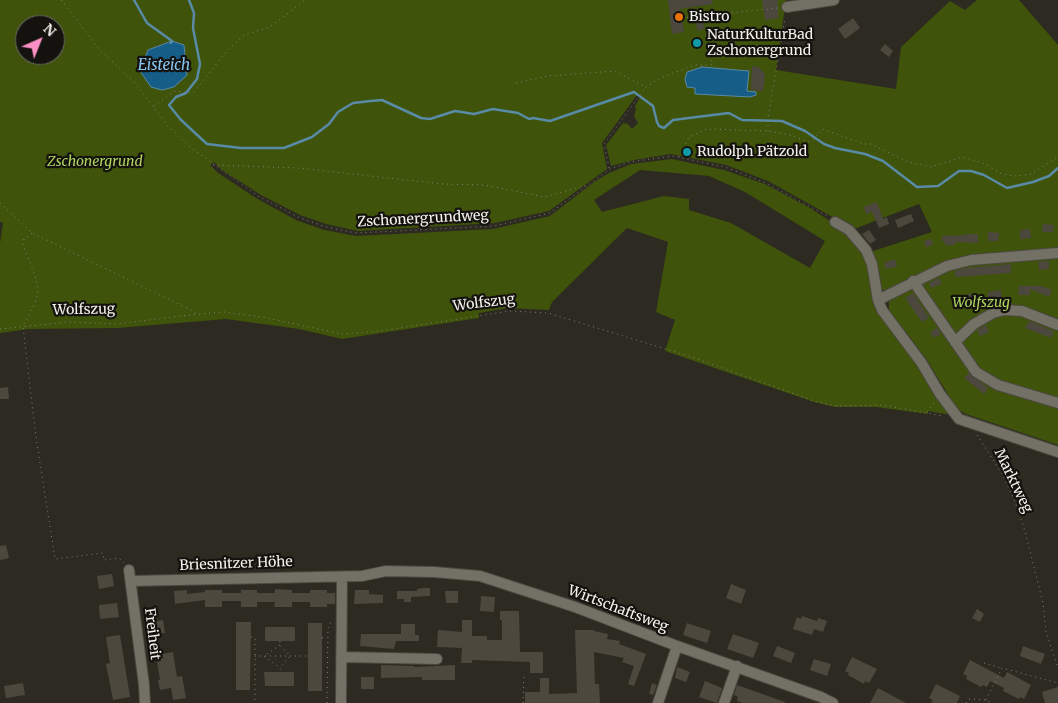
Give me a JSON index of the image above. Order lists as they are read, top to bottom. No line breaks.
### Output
{"streets":{"street":["Briesnitzer Höhe","Wirtschaftsweg","Freiheit"],"path":["Zschonergrundweg","Wolfszug","Marktweg"]},"crossings":[["Wolfszug","Marktweg"],["Briesnitzer Höhe","Wirtschaftsweg"],["Briesnitzer Höhe","Freiheit"]],"water":["Eisteich"],"parks":["Zschonergrund","Wolfszug"],"places":["Bistro","NaturKulturBad Zschonergrund","Rudolph Pätzold"],"north":"top right"}
